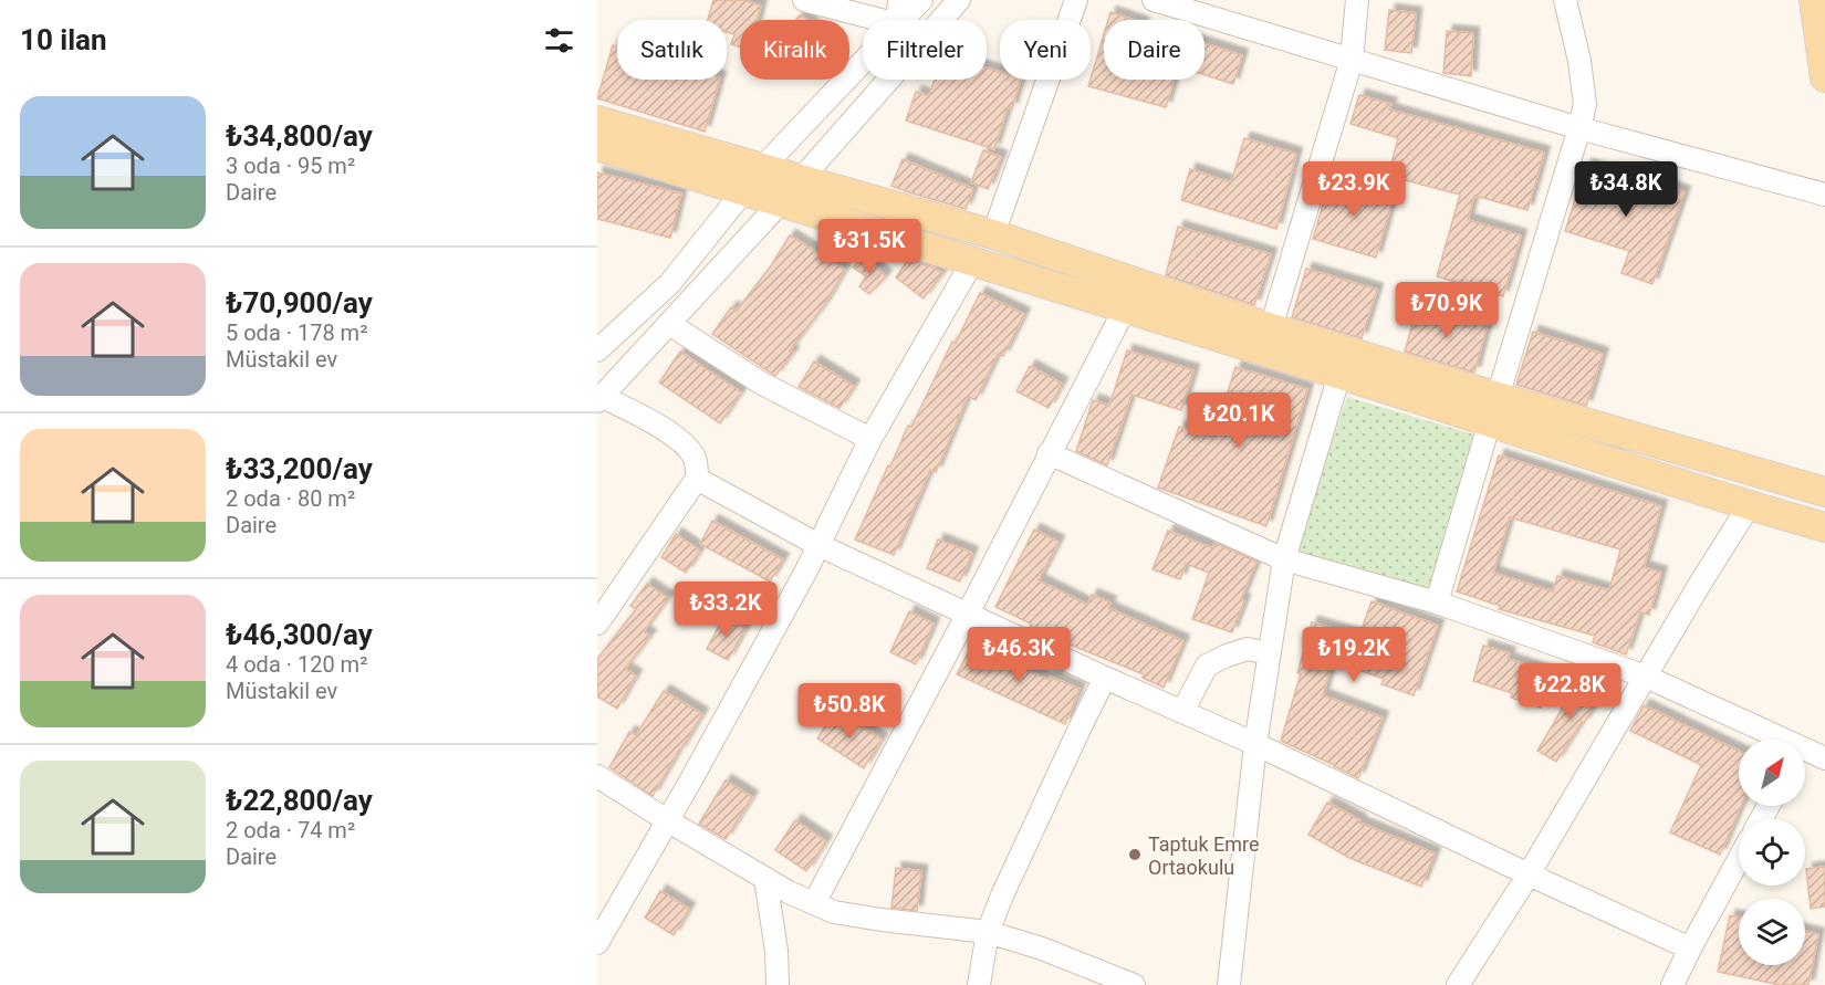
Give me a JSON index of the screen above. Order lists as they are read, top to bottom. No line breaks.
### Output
{"places":["Taptuk Emre Ortaokulu"],"north":"top right","page":{"heading":"10 ilan","chip":["Satılık","Kiralık","Filtreler","Yeni","Daire"],"list":[{"name":"₺34,800/ay","note":"3 oda · 95 m² · Daire"},{"name":"₺70,900/ay","note":"5 oda · 178 m² · Müstakil ev"},{"name":"₺33,200/ay","note":"2 oda · 80 m² · Daire"},{"name":"₺46,300/ay","note":"4 oda · 120 m² · Müstakil ev"},{"name":"₺22,800/ay","note":"2 oda · 74 m² · Daire"}],"price":["₺23.9K","₺34.8K","₺31.5K","₺70.9K","₺20.1K","₺33.2K","₺46.3K","₺19.2K","₺22.8K","₺50.8K"]}}
